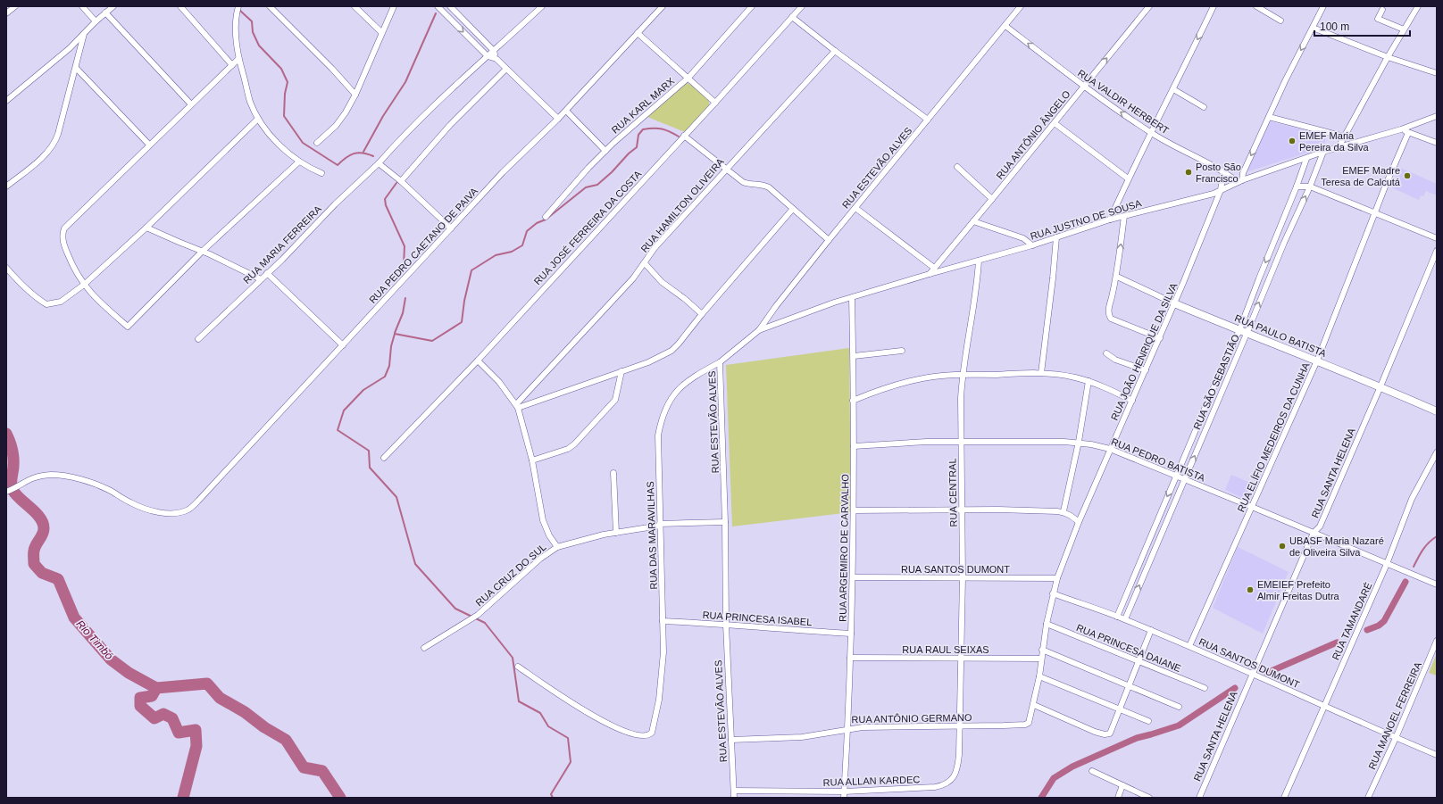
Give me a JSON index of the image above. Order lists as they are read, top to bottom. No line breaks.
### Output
{"streets":{"street":["RUA VALDIR HERBERT","RUA KARL MARX","RUA ANTÔNIO ÂNGELO","RUA ESTEVÃO ALVES","RUA HAMILTON OLIVEIRA","RUA JUSTNO DE SOUSA","RUA JOSÉ FERREIRA DA COSTA","RUA MARIA FERREIRA","RUA PEDRO CAETANO DE PAIVA","RUA PAULO BATISTA","RUA JOÃO HENRIQUE DA SILVA","RUA SÃO SEBASTIÃO","RUA ELÍFIO MEDEIROS DA CUNHA","RUA PEDRO BATISTA","RUA SANTA HELENA","RUA CENTRAL","RUA DAS MARAVILHAS","RUA ARGEMIRO DE CARVALHO","RUA SANTOS DUMONT","RUA CRUZ DO SUL","RUA PRINCESA ISABEL","RUA TAMANDARÉ","RUA PRINCESA DAIANE","RUA RAUL SEIXAS","RUA MANOEL FERREIRA","RUA ANTÔNIO GERMANO","RUA ALLAN KARDEC"]},"crossings":[["RUA VALDIR HERBERT","RUA ANTÔNIO ÂNGELO"],["RUA VALDIR HERBERT","RUA ESTEVÃO ALVES"],["RUA VALDIR HERBERT","RUA JUSTNO DE SOUSA"],["RUA VALDIR HERBERT","RUA JOÃO HENRIQUE DA SILVA"],["RUA ANTÔNIO ÂNGELO","RUA JUSTNO DE SOUSA"],["RUA ESTEVÃO ALVES","RUA JUSTNO DE SOUSA"],["RUA ESTEVÃO ALVES","RUA DAS MARAVILHAS"],["RUA ESTEVÃO ALVES","RUA CRUZ DO SUL"],["RUA ESTEVÃO ALVES","RUA PRINCESA ISABEL"],["RUA ESTEVÃO ALVES","RUA ANTÔNIO GERMANO"],["RUA ESTEVÃO ALVES","RUA ALLAN KARDEC"],["RUA JUSTNO DE SOUSA","RUA JOÃO HENRIQUE DA SILVA"],["RUA JUSTNO DE SOUSA","RUA SÃO SEBASTIÃO"],["RUA JUSTNO DE SOUSA","RUA CENTRAL"],["RUA JUSTNO DE SOUSA","RUA ARGEMIRO DE CARVALHO"],["RUA PAULO BATISTA","RUA JOÃO HENRIQUE DA SILVA"],["RUA PAULO BATISTA","RUA SÃO SEBASTIÃO"],["RUA PAULO BATISTA","RUA ELÍFIO MEDEIROS DA CUNHA"],["RUA PAULO BATISTA","RUA SANTA HELENA"],["RUA JOÃO HENRIQUE DA SILVA","RUA PEDRO BATISTA"],["RUA JOÃO HENRIQUE DA SILVA","RUA SANTOS DUMONT"],["RUA JOÃO HENRIQUE DA SILVA","RUA PRINCESA DAIANE"],["RUA JOÃO HENRIQUE DA SILVA","RUA RAUL SEIXAS"],["RUA JOÃO HENRIQUE DA SILVA","RUA ANTÔNIO GERMANO"],["RUA SÃO SEBASTIÃO","RUA PEDRO BATISTA"],["RUA SÃO SEBASTIÃO","RUA SANTOS DUMONT"],["RUA ELÍFIO MEDEIROS DA CUNHA","RUA PEDRO BATISTA"],["RUA ELÍFIO MEDEIROS DA CUNHA","RUA SANTOS DUMONT"],["RUA PEDRO BATISTA","RUA SANTA HELENA"],["RUA PEDRO BATISTA","RUA CENTRAL"],["RUA PEDRO BATISTA","RUA ARGEMIRO DE CARVALHO"],["RUA PEDRO BATISTA","RUA TAMANDARÉ"],["RUA SANTA HELENA","RUA SANTOS DUMONT"],["RUA CENTRAL","RUA SANTOS DUMONT"],["RUA CENTRAL","RUA RAUL SEIXAS"],["RUA CENTRAL","RUA ANTÔNIO GERMANO"],["RUA CENTRAL","RUA ALLAN KARDEC"],["RUA DAS MARAVILHAS","RUA CRUZ DO SUL"],["RUA DAS MARAVILHAS","RUA PRINCESA ISABEL"],["RUA ARGEMIRO DE CARVALHO","RUA SANTOS DUMONT"],["RUA ARGEMIRO DE CARVALHO","RUA PRINCESA ISABEL"],["RUA ARGEMIRO DE CARVALHO","RUA RAUL SEIXAS"],["RUA ARGEMIRO DE CARVALHO","RUA ANTÔNIO GERMANO"],["RUA ARGEMIRO DE CARVALHO","RUA ALLAN KARDEC"],["RUA SANTOS DUMONT","RUA TAMANDARÉ"],["RUA SANTOS DUMONT","RUA MANOEL FERREIRA"],["RUA ANTÔNIO GERMANO","RUA ALLAN KARDEC"]],"one_way":["RUA VALDIR HERBERT"],"water":["Rio Timbó"],"places":["EMEF Maria Pereira da Silva","Posto São Francisco","EMEF Madre Teresa de Calcutá","UBASF Maria Nazaré de Oliveira Silva","EMEIEF Prefeito Almir Freitas Dutra"],"scale_bar":"100 m"}
